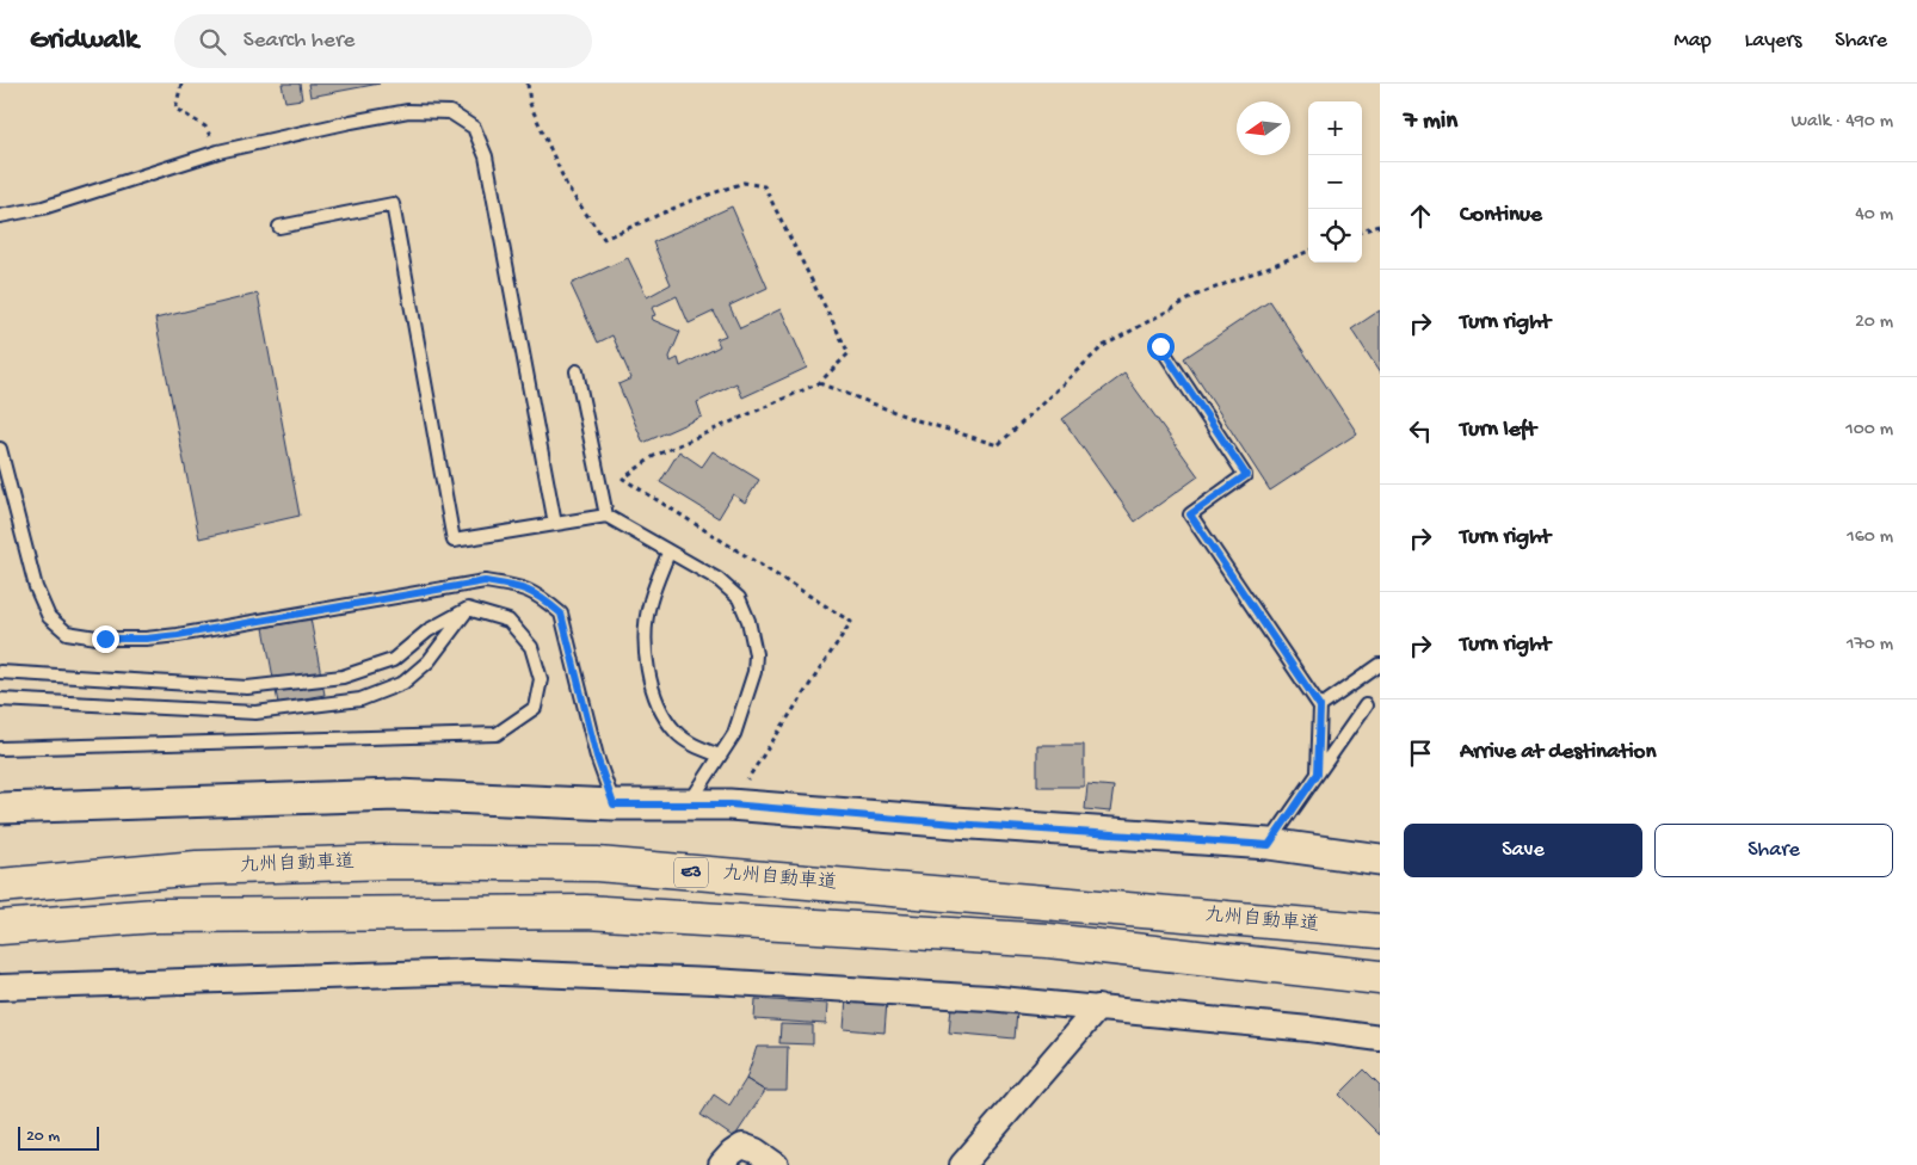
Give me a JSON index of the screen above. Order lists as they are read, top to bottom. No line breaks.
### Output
{"streets":{"highway":["九州自動車道","E3"]},"scale_bar":"20 m","north":"left","page":{"header":"Gridwalk","search":"Search here","nav":["Map","Layers","Share"],"heading":["7 min","Walk · 490 m"],"map_buttons":["+","−"],"list":[["Continue","40 m"],["Turn right","20 m"],["Turn left","100 m"],["Turn right","160 m"],["Turn right","170 m"],"Arrive at destination"],"buttons":["Save","Share"],"scale":"20 m"}}
